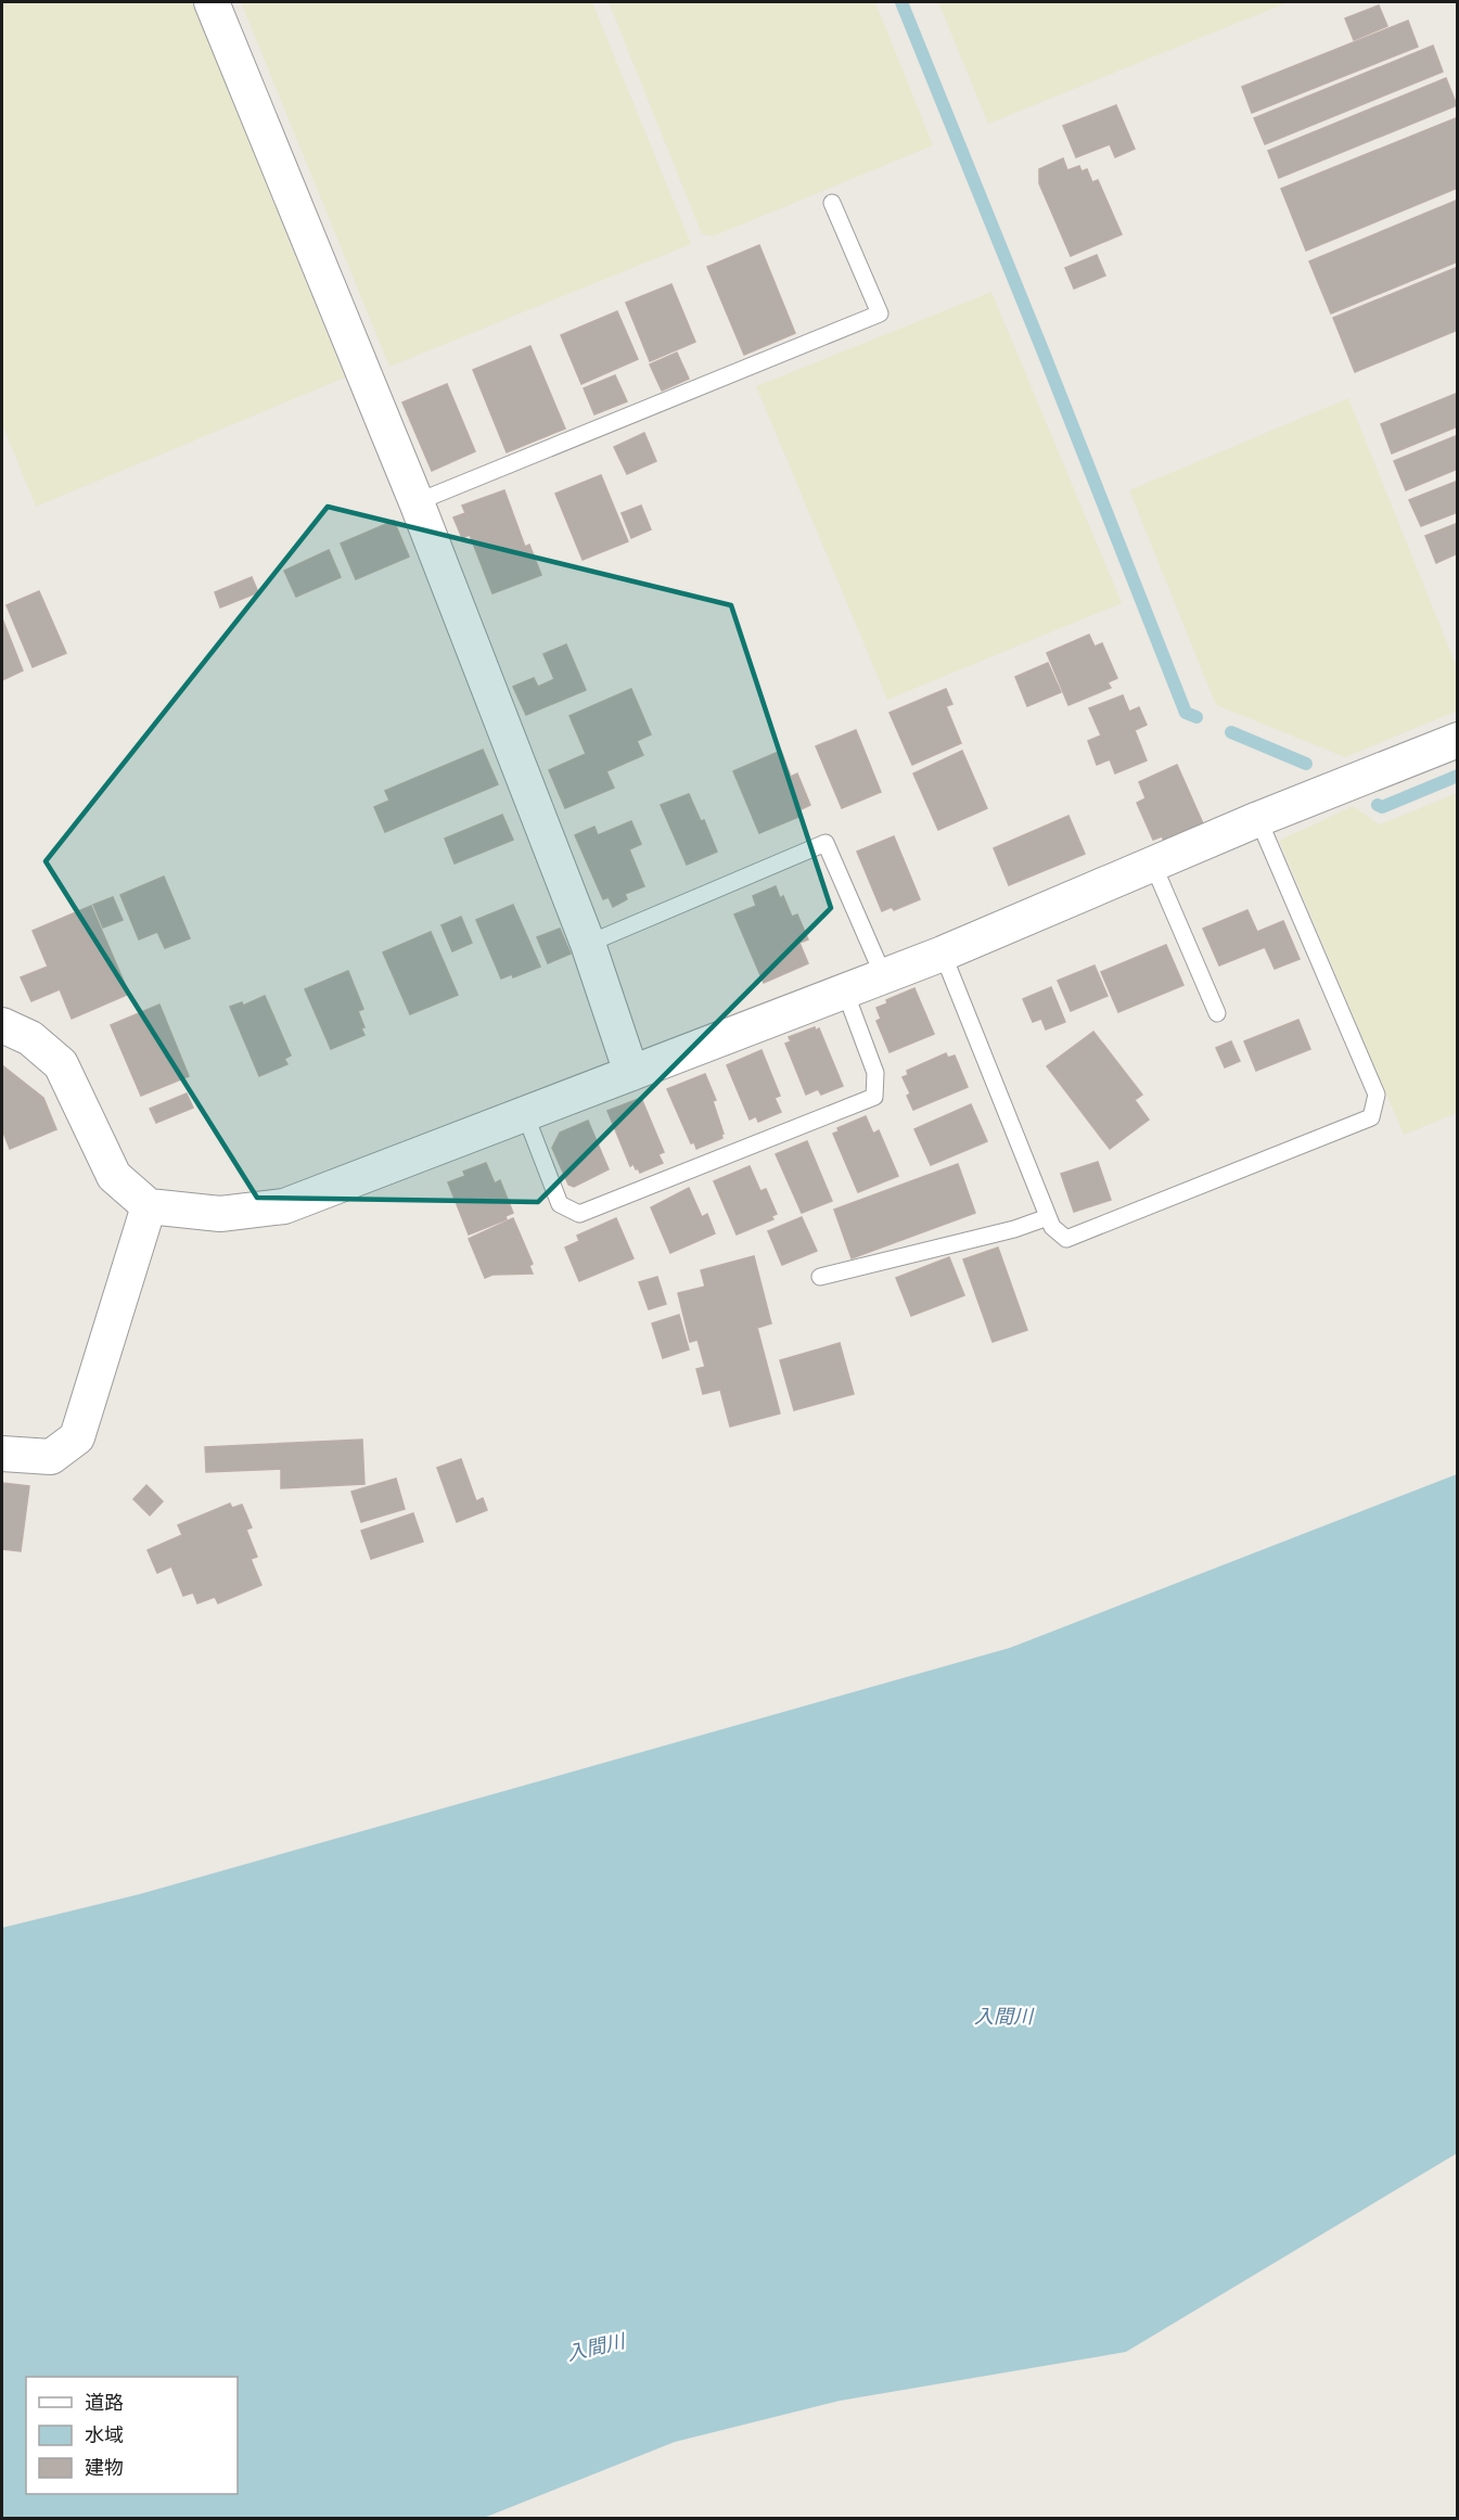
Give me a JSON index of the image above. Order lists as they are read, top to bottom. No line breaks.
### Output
{"water":["入間川"],"legend":["道路","水域","建物"]}
